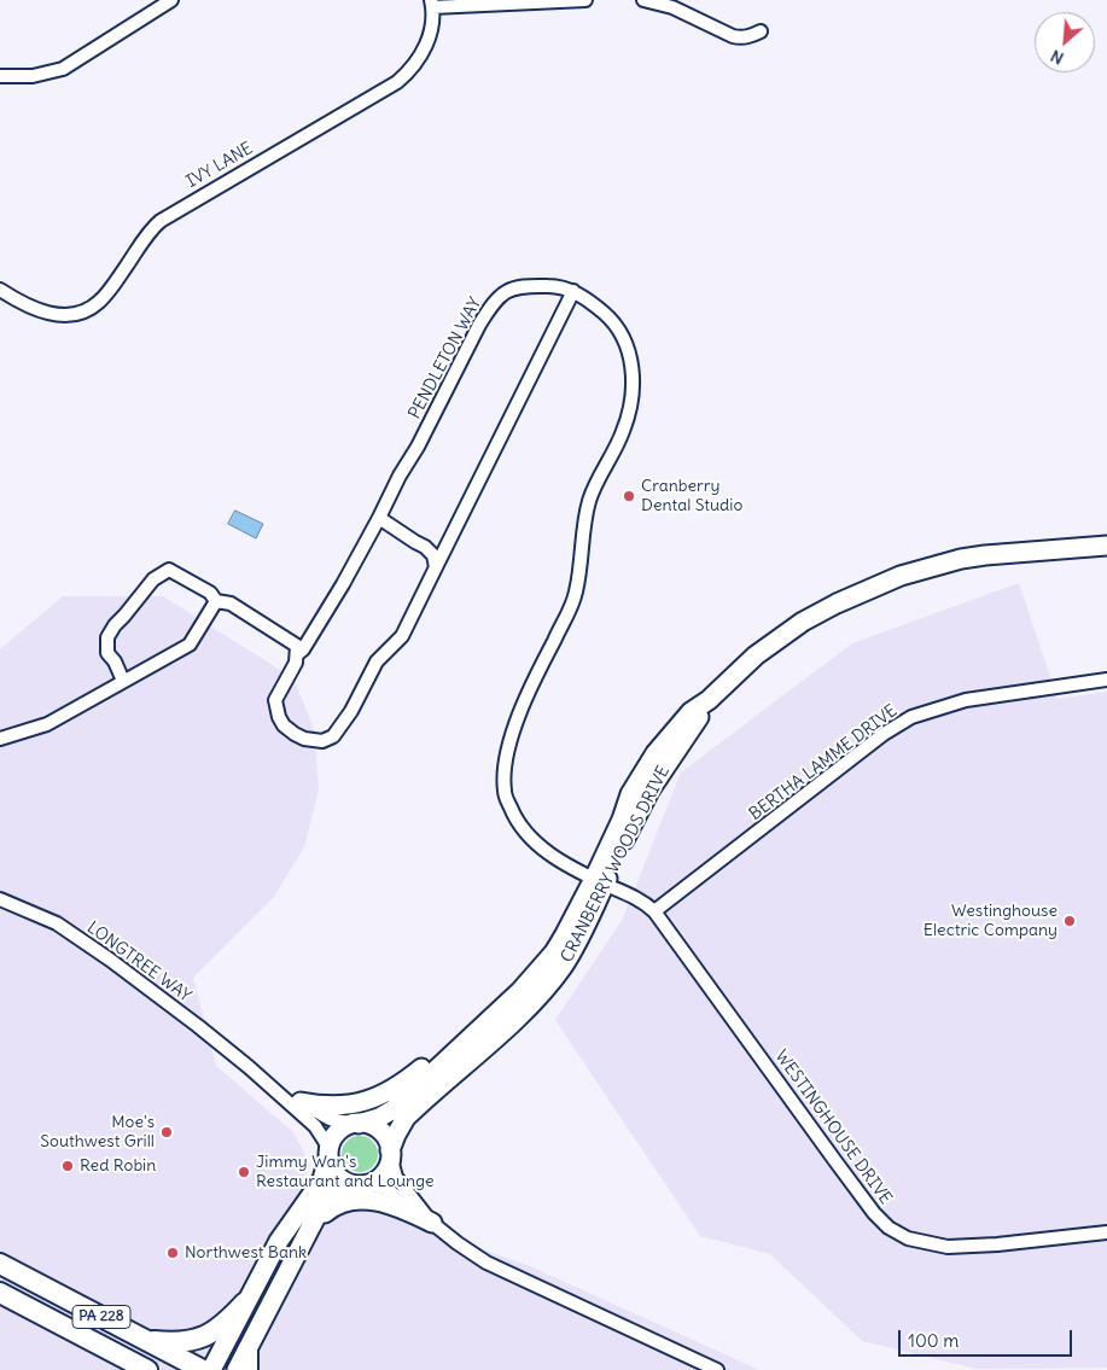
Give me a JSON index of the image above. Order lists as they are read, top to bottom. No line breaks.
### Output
{"streets":{"main road":["PA 228"],"street":["IVY LANE","PENDLETON WAY","BERTHA LAMME DRIVE","CRANBERRY WOODS DRIVE","LONGTREE WAY","WESTINGHOUSE DRIVE"]},"crossings":[["PENDLETON WAY","CRANBERRY WOODS DRIVE"],["PENDLETON WAY","WESTINGHOUSE DRIVE"],["BERTHA LAMME DRIVE","WESTINGHOUSE DRIVE"],["CRANBERRY WOODS DRIVE","WESTINGHOUSE DRIVE"]],"places":["Cranberry Dental Studio","Westinghouse Electric Company","Moe's Southwest Grill","Red Robin","Jimmy Wan's Restaurant and Lounge","Northwest Bank"],"scale_bar":"100 m","north":"bottom left"}
